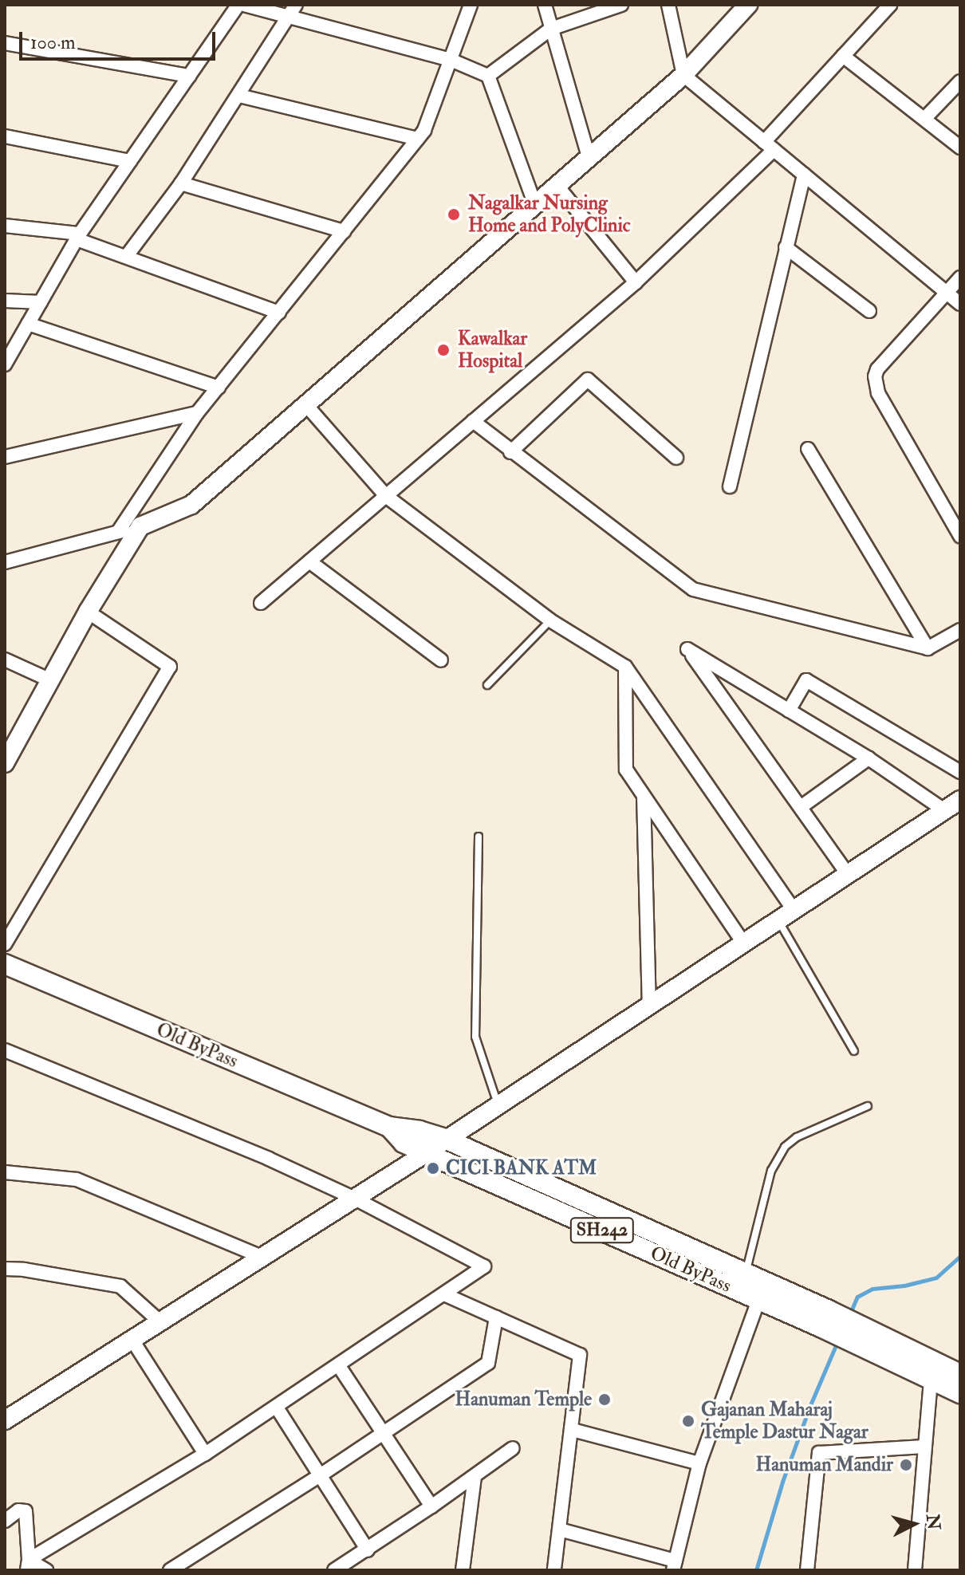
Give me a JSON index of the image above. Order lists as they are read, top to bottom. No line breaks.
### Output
{"streets":{"main road":["Old ByPass","SH242"]},"places":["Nagalkar Nursing Home and PolyClinic","Kawalkar Hospital","CICI BANK ATM","Hanuman Temple","Gajanan Maharaj Temple Dastur Nagar","Hanuman Mandir"],"scale_bar":"100 m","north":"right"}
